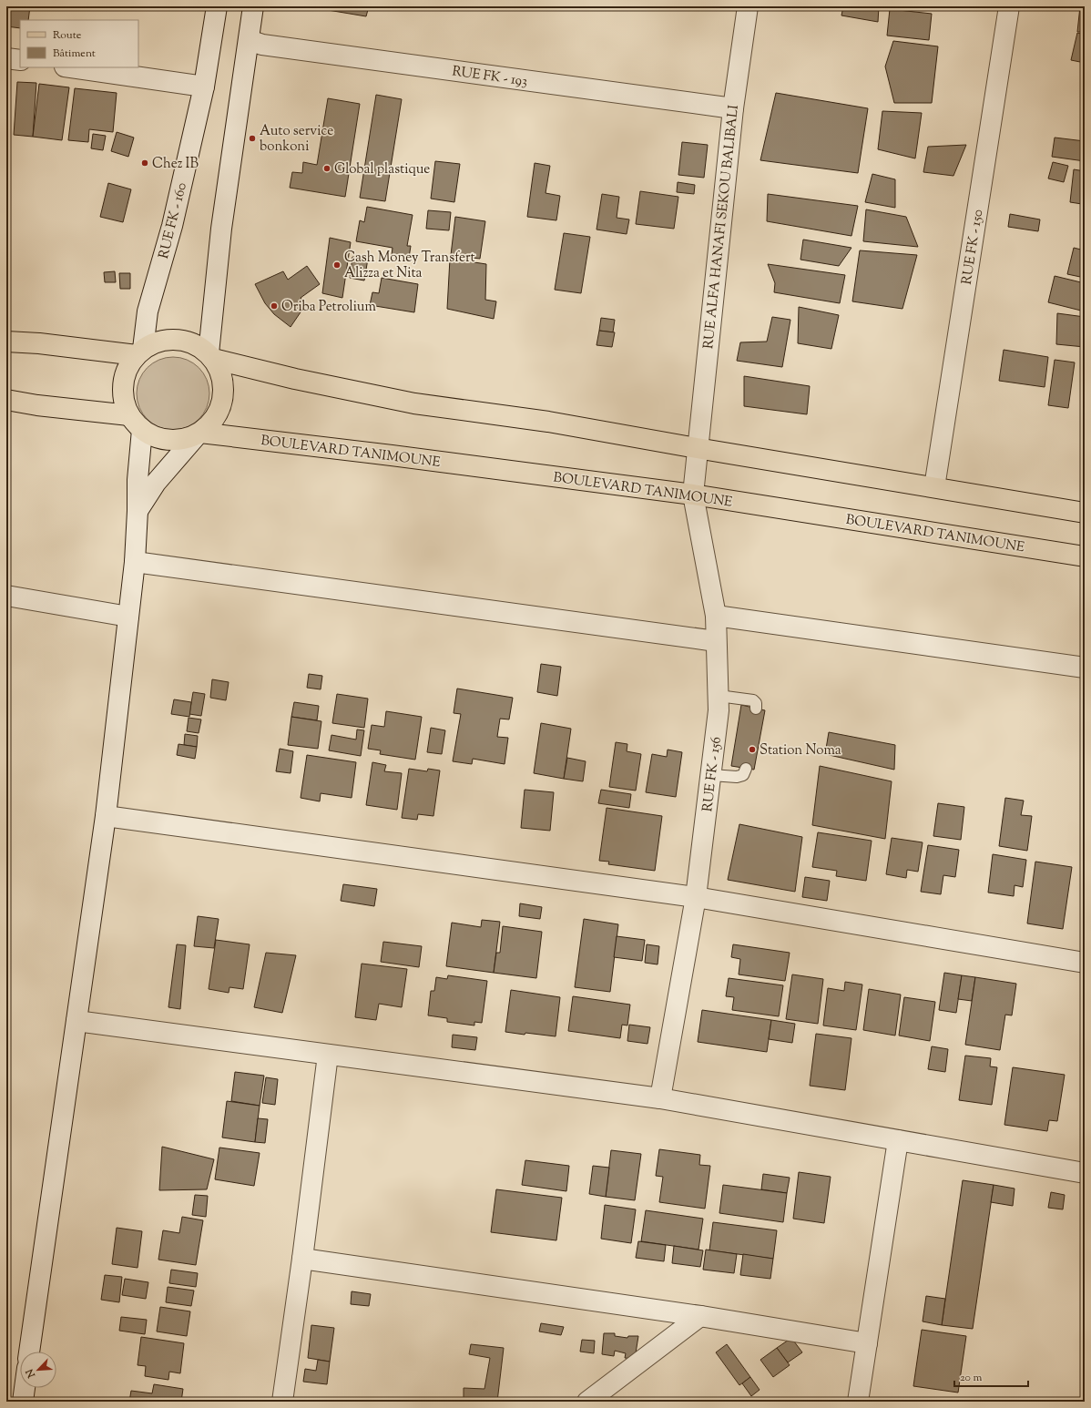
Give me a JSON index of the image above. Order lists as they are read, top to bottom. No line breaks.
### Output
{"streets":{"main road":["BOULEVARD TANIMOUNE"],"street":["RUE FK - 193","RUE FK - 160","RUE ALFA HANAFI SEKOU BALIBALI","RUE FK - 150","RUE FK - 156"]},"crossings":[["RUE FK - 193","RUE ALFA HANAFI SEKOU BALIBALI"],["RUE FK - 160","BOULEVARD TANIMOUNE"],["RUE ALFA HANAFI SEKOU BALIBALI","RUE FK - 156"],["BOULEVARD TANIMOUNE","RUE FK - 156"]],"places":["Auto service bonkoni","Chez IB","Global plastique","Cash Money Transfert Alizza et Nita","Oriba Petrolium","Station Noma"],"legend":["Route","Bâtiment"],"scale_bar":"20 m","north":"bottom left"}
